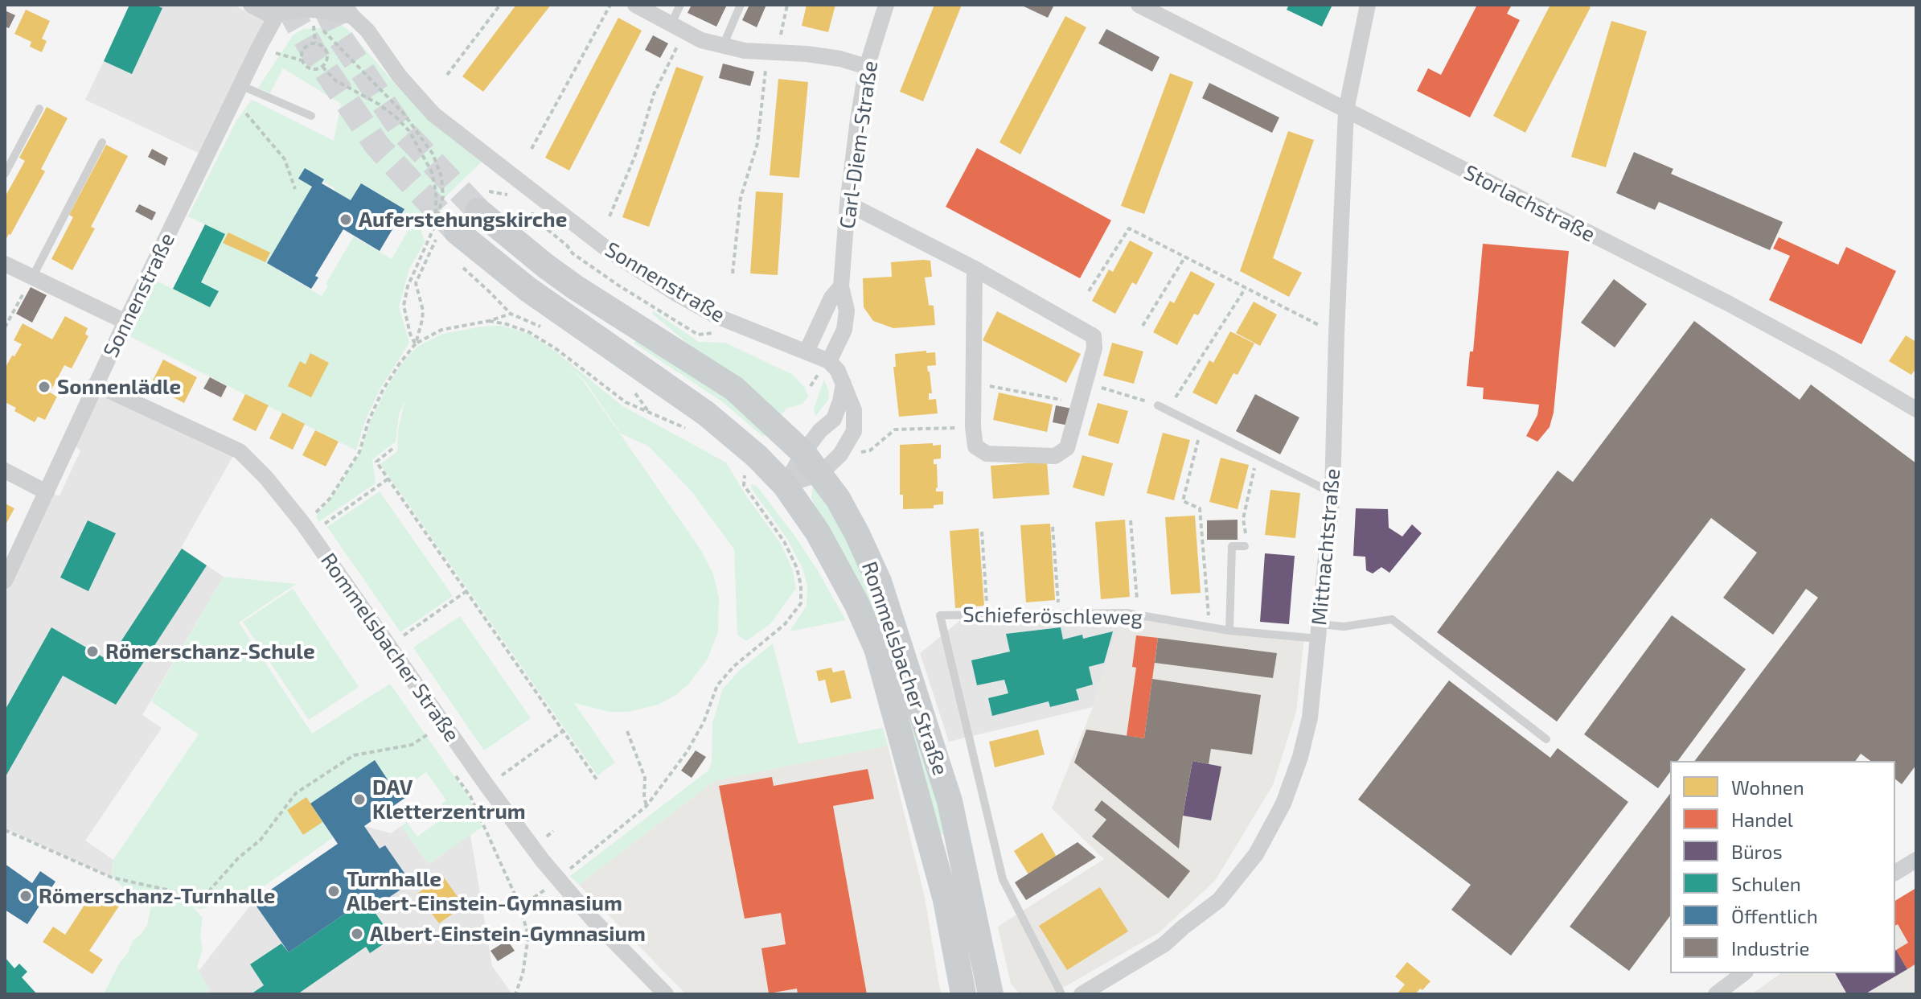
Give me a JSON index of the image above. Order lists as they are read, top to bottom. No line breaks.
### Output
{"streets":{"main road":["Rommelsbacher Straße"],"street":["Carl-Diem-Straße","Storlachstraße","Sonnenstraße","Mittnachtstraße"],"lane":["Schieferöschleweg"]},"crossings":[["Carl-Diem-Straße","Sonnenstraße"],["Storlachstraße","Mittnachtstraße"],["Sonnenstraße","Rommelsbacher Straße"],["Mittnachtstraße","Schieferöschleweg"]],"places":["Auferstehungskirche","Sonnenlädle","Römerschanz-Schule","DAV Kletterzentrum","Turnhalle Albert-Einstein-Gymnasium","Römerschanz-Turnhalle","Albert-Einstein-Gymnasium"],"legend":["Wohnen","Handel","Büros","Schulen","Öffentlich","Industrie"]}
